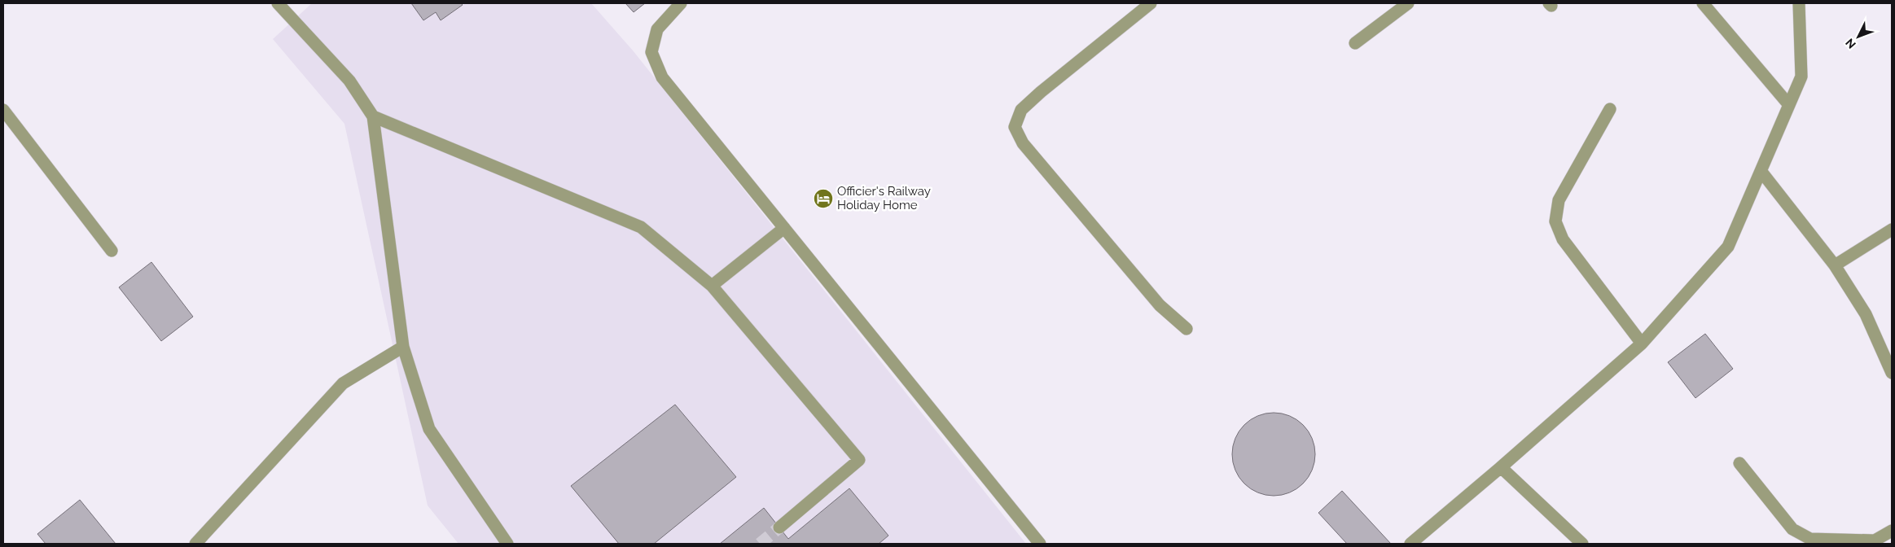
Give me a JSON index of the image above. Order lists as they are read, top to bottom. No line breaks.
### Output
{"places":{"hotel":["Officier's Railway Holiday Home"]},"north":"bottom left"}
